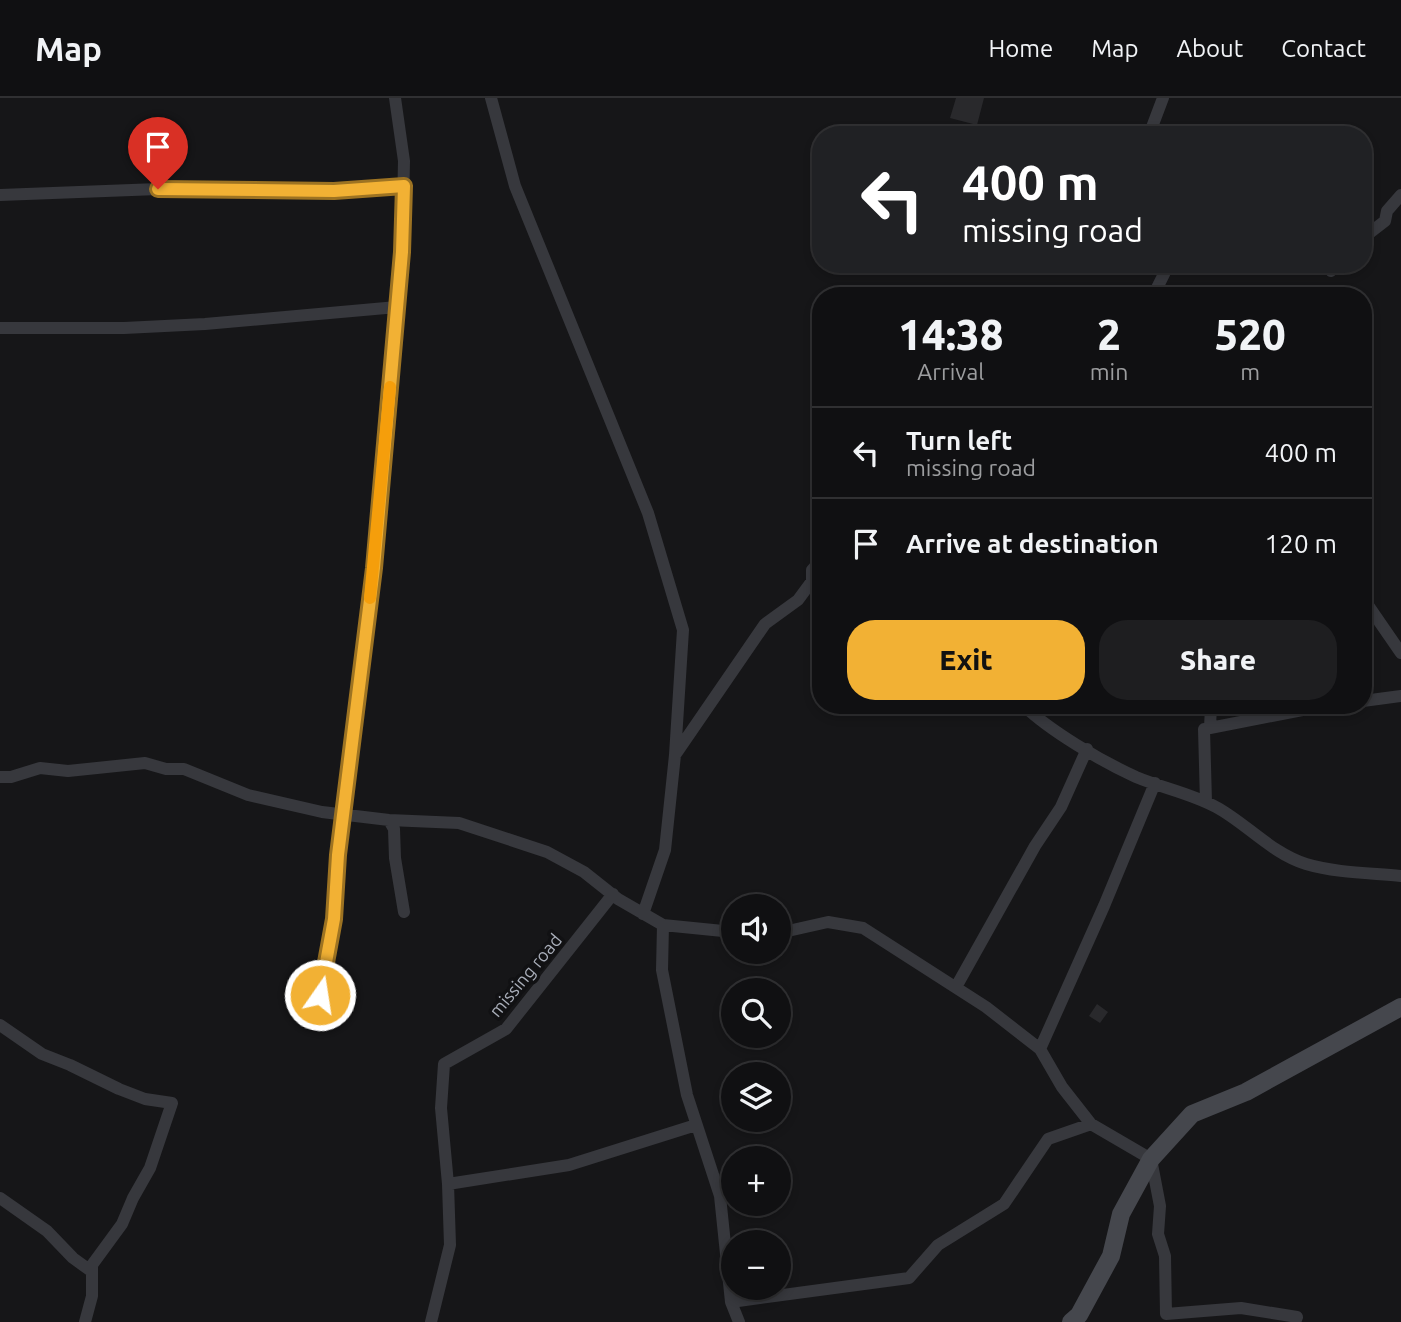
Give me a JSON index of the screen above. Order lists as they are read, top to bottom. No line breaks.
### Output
{"streets":{"street":["missing road"]},"page":{"header":"Map","nav":["Home","Map","About","Contact"],"turn":["400 m","missing road"],"eta":["14:38","Arrival","2","min","520","m"],"list":[{"name":"Turn left","note":"missing road","value":"400 m"},{"name":"Arrive at destination","value":"120 m"}],"buttons":["Exit","Share"],"map_buttons":["+","−"]}}
